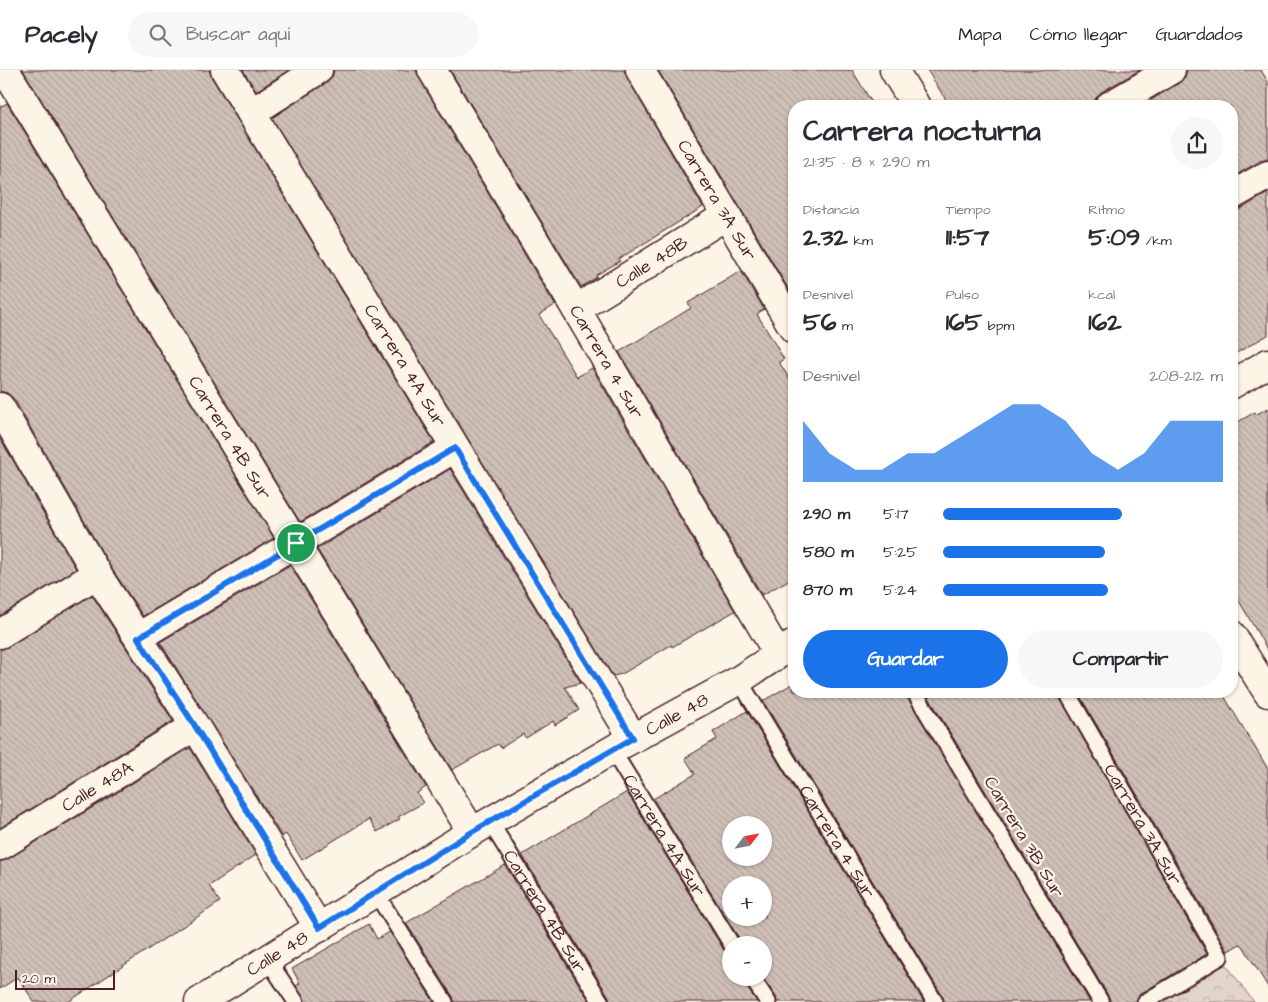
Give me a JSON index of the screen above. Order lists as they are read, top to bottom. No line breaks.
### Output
{"streets":{"street":["Carrera 3A Sur","Calle 48B","Carrera 4 Sur","Carrera 4A Sur","Carrera 4B Sur","Calle 48","Calle 48A"],"lane":["Carrera 3B Sur"]},"crossings":[["Carrera 3A Sur","Calle 48B"],["Calle 48B","Carrera 4 Sur"],["Carrera 4 Sur","Calle 48"],["Carrera 4A Sur","Calle 48"],["Carrera 4B Sur","Calle 48"]],"scale_bar":"20 m","north":"top right","page":{"header":"Pacely","search":"Buscar aquí","nav":["Mapa","Cómo llegar","Guardados"],"heading":["Carrera nocturna","21:35 · 8 × 290 m"],"stats":[["Distancia","2.32 km"],["Tiempo","11:57"],["Ritmo","5:09 /km"],["Desnivel","56 m"],["Pulso","165 bpm"],["kcal","162"]],"chart":["Desnivel","208–212 m"],"list":[{"name":"290 m","note":"5:17"},{"name":"580 m","note":"5:25"},{"name":"870 m","note":"5:24"}],"buttons":["Guardar","Compartir"],"map_buttons":["+","−"],"scale":"20 m"}}
